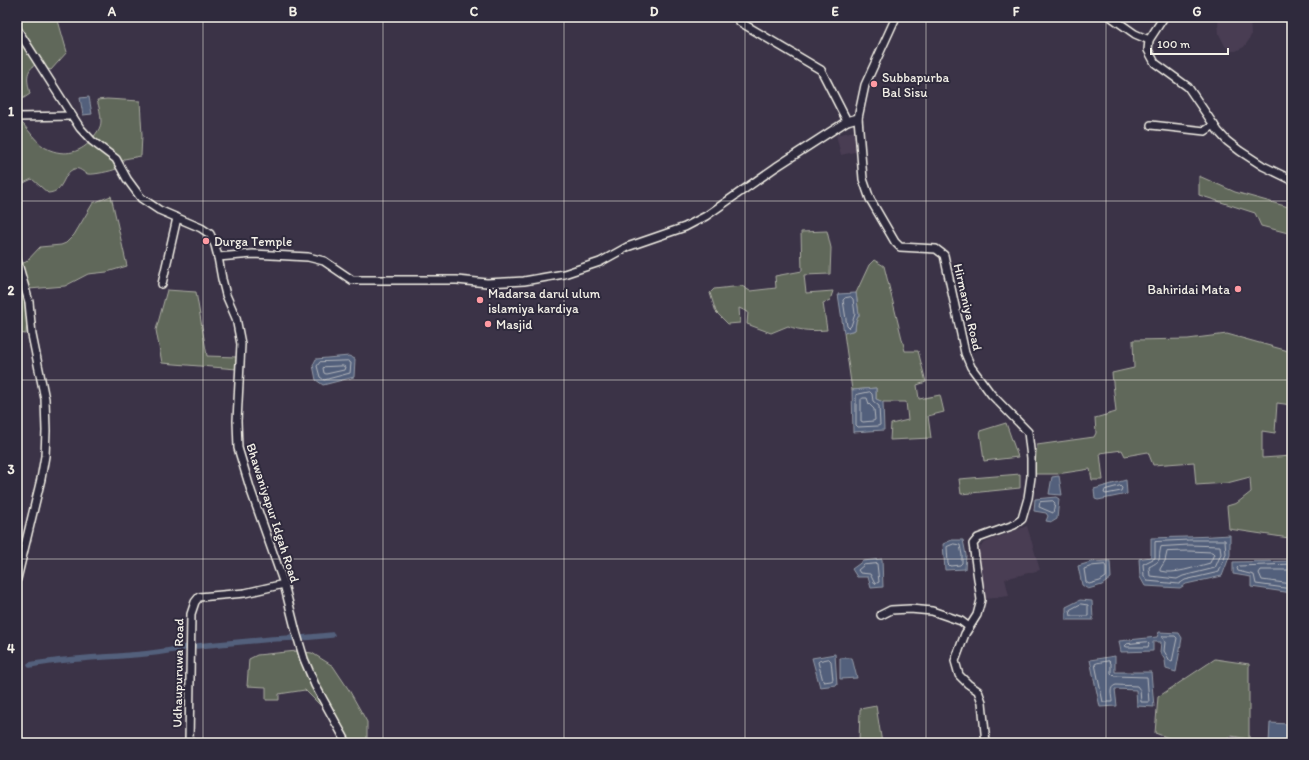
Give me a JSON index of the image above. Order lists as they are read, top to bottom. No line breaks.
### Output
{"streets":{"street":["Hirmaniya Road","Bhawaniyapur Idgah Road","Udhaupuruwa Road"]},"crossings":[["Bhawaniyapur Idgah Road","Udhaupuruwa Road"]],"places":["Subbapurba Bal Sisu","Durga Temple","Bahiridai Mata","Madarsa darul ulum islamiya kardiya","Masjid"],"scale_bar":"100 m","grid":{"columns":["A","B","C","D","E","F","G"],"rows":["1","2","3","4"]}}
